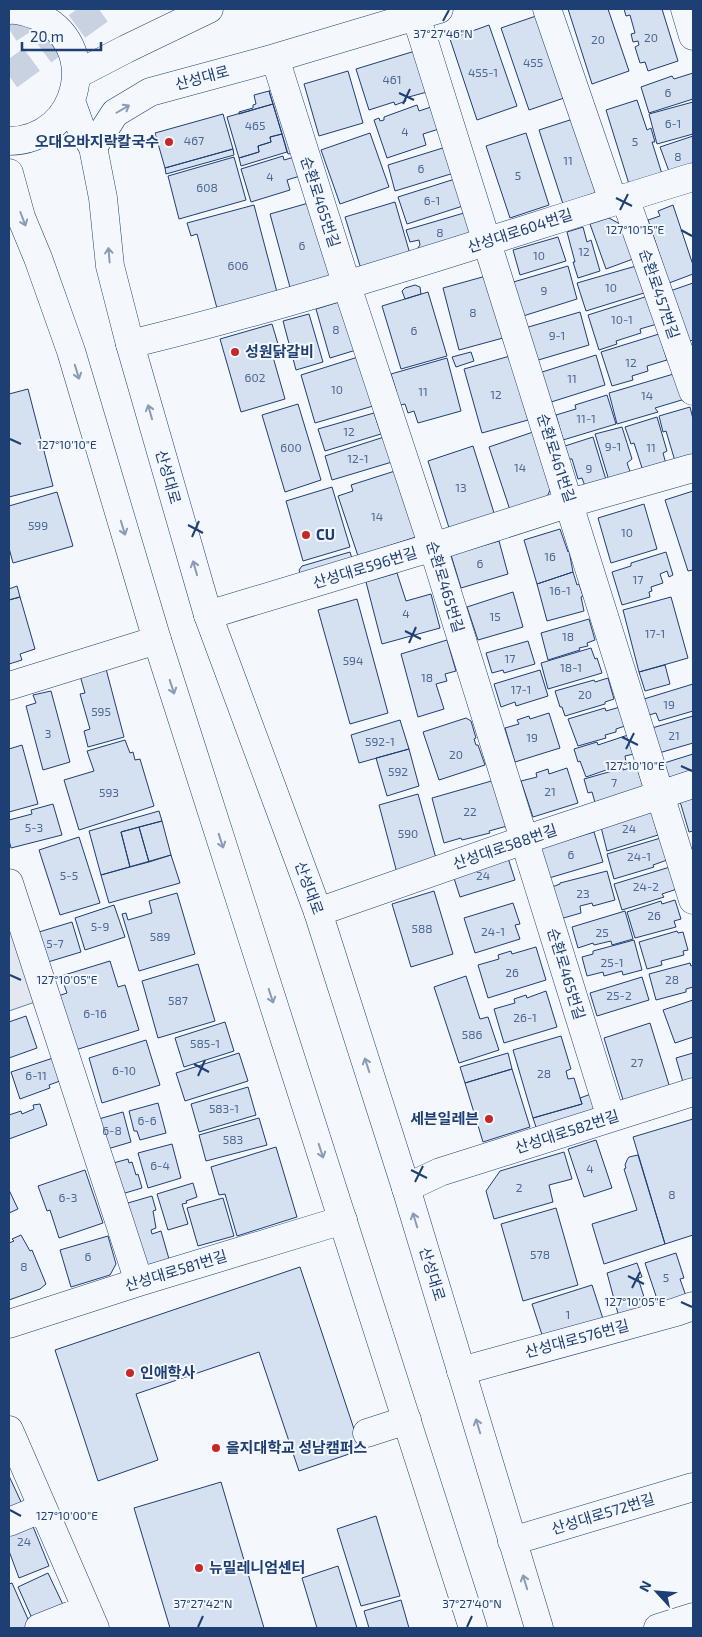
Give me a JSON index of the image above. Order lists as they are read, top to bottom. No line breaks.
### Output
{"streets":{"street":["산성대로","순환로465번길","산성대로604번길","순환로457번길","순환로461번길","산성대로596번길","산성대로588번길","산성대로582번길","산성대로581번길","산성대로576번길","산성대로572번길"]},"crossings":[["산성대로","순환로465번길"],["산성대로","산성대로604번길"],["산성대로","순환로461번길"],["산성대로","산성대로596번길"],["산성대로","산성대로588번길"],["산성대로","산성대로582번길"],["산성대로","산성대로576번길"],["산성대로","산성대로572번길"],["순환로465번길","산성대로604번길"],["순환로465번길","산성대로596번길"],["순환로465번길","산성대로588번길"],["순환로465번길","산성대로582번길"],["산성대로604번길","순환로457번길"],["산성대로604번길","순환로461번길"],["순환로461번길","산성대로596번길"],["순환로461번길","산성대로588번길"]],"places":["오대오바지락칼국수","성원닭갈비","CU","세븐일레븐","인애학사","을지대학교 성남캠퍼스","뉴밀레니엄센터"],"house_numbers":["20","20","455","455-1","461","6","6-1","465","4","467","5","8","11","6","5","4","608","6-1","8","6","12","10","606","10","9","8","10-1","8","6","9-1","12","602","11","10","11","12","14","11-1","12","9-1","600","11","12-1","14","9","13","14","599","10","16","6","17","16-1","4","15","17-1","18","17","594","18-1","18","17-1","20","19","595","3","21","19","592-1","20","592","7","21","593","22","5-3","24","590","6","24-1","5-5","24","24-2","23","26","5-9","588","24-1","25","589","5-7","25-1","26","28","25-2","587","6-16","26-1","586","585-1","27","6-10","28","6-11","583-1","6-6","6-8","583","6-4","4","2","8","6-3","578","6","8","5","1","24"],"scale_bar":"20 m","north":"top left","coordinates":["37°27'46\"N","127°10'15\"E","127°10'10\"E","127°10'05\"E","127°10'00\"E","37°27'42\"N","37°27'40\"N"]}
